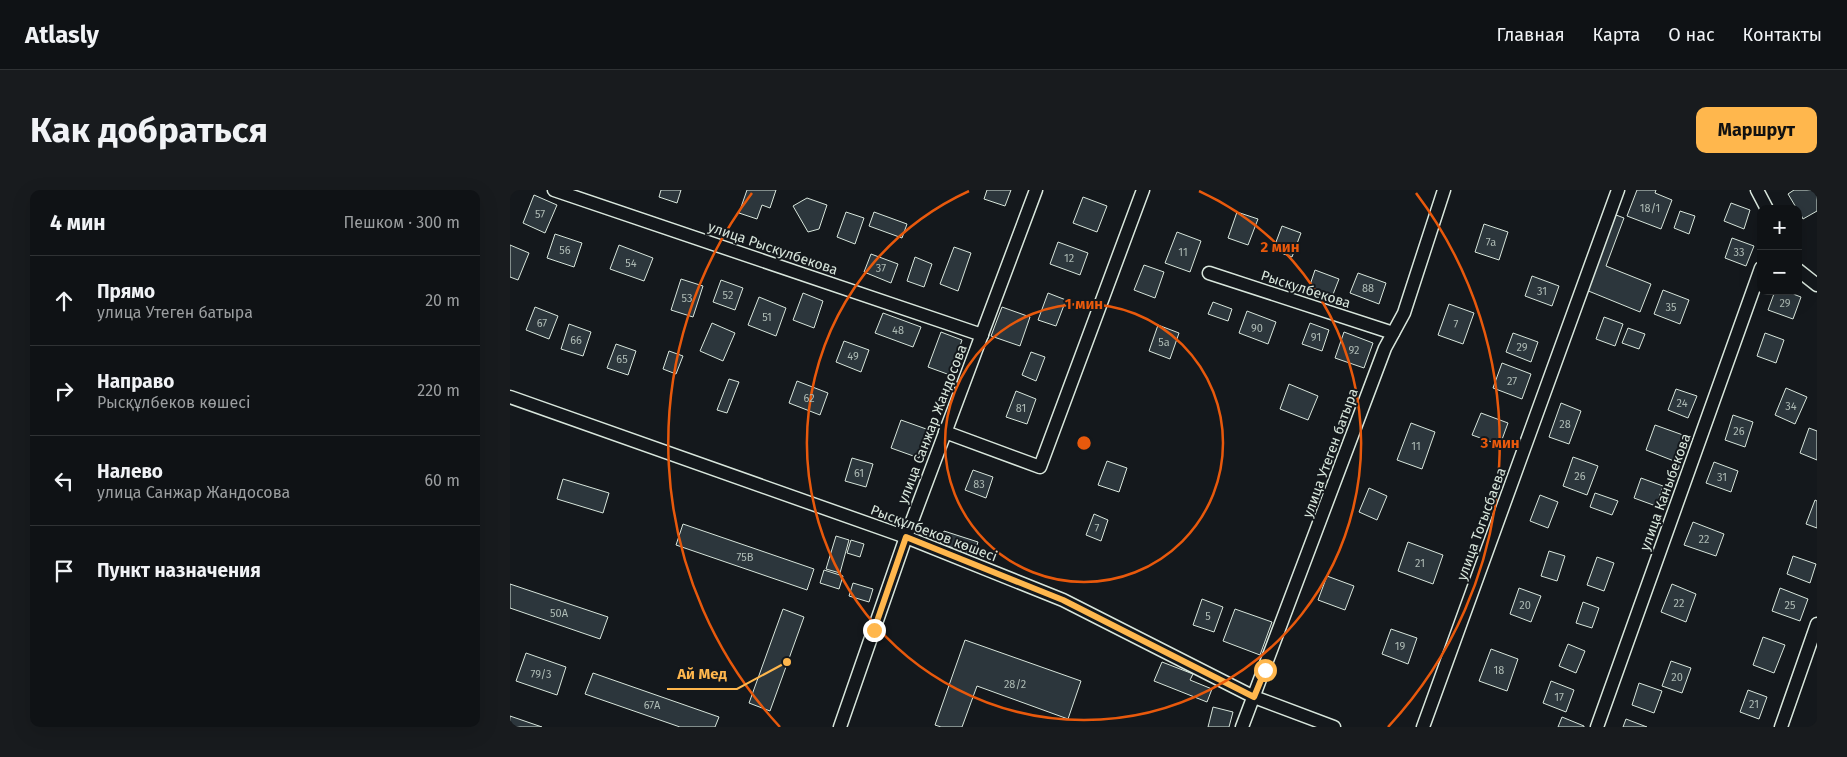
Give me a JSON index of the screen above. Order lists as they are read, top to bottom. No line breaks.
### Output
{"streets":{"street":["улица Рыскулбекова","Рыскулбекова","улица Санжар Жандосова","улица Утеген батыра","улица Каныбекова","улица Тогысбаева","Рысқұлбеков көшесі"]},"crossings":[["улица Рыскулбекова","улица Санжар Жандосова"],["Рыскулбекова","улица Утеген батыра"],["улица Санжар Жандосова","Рысқұлбеков көшесі"],["улица Утеген батыра","Рысқұлбеков көшесі"]],"places":["Ай Мед"],"house_numbers":["18/1","57","7а","56","11","33","12","54","37","88","31","52","53","29","35","51","67","7","90","48","91","66","5а","29","92","49","65","27","62","24","34","81","28","26","11","61","26","31","83","7","22","75В","21","22","20","25","50А","5","19","18","79/3","20","28/2","17","21","67А"],"page":{"header":"Atlasly","nav":["Главная","Карта","О нас","Контакты"],"buttons":"Маршрут","title":"Как добраться","heading":["4 мин","Пешком · 300 m"],"map_buttons":["+","−"],"list":[["Прямо","улица Утеген батыра","20 m"],["Направо","Рысқұлбеков көшесі","220 m"],["Налево","улица Санжар Жандосова","60 m"],"Пункт назначения"]},"rings":["2 мин","1 мин","3 мин"]}
